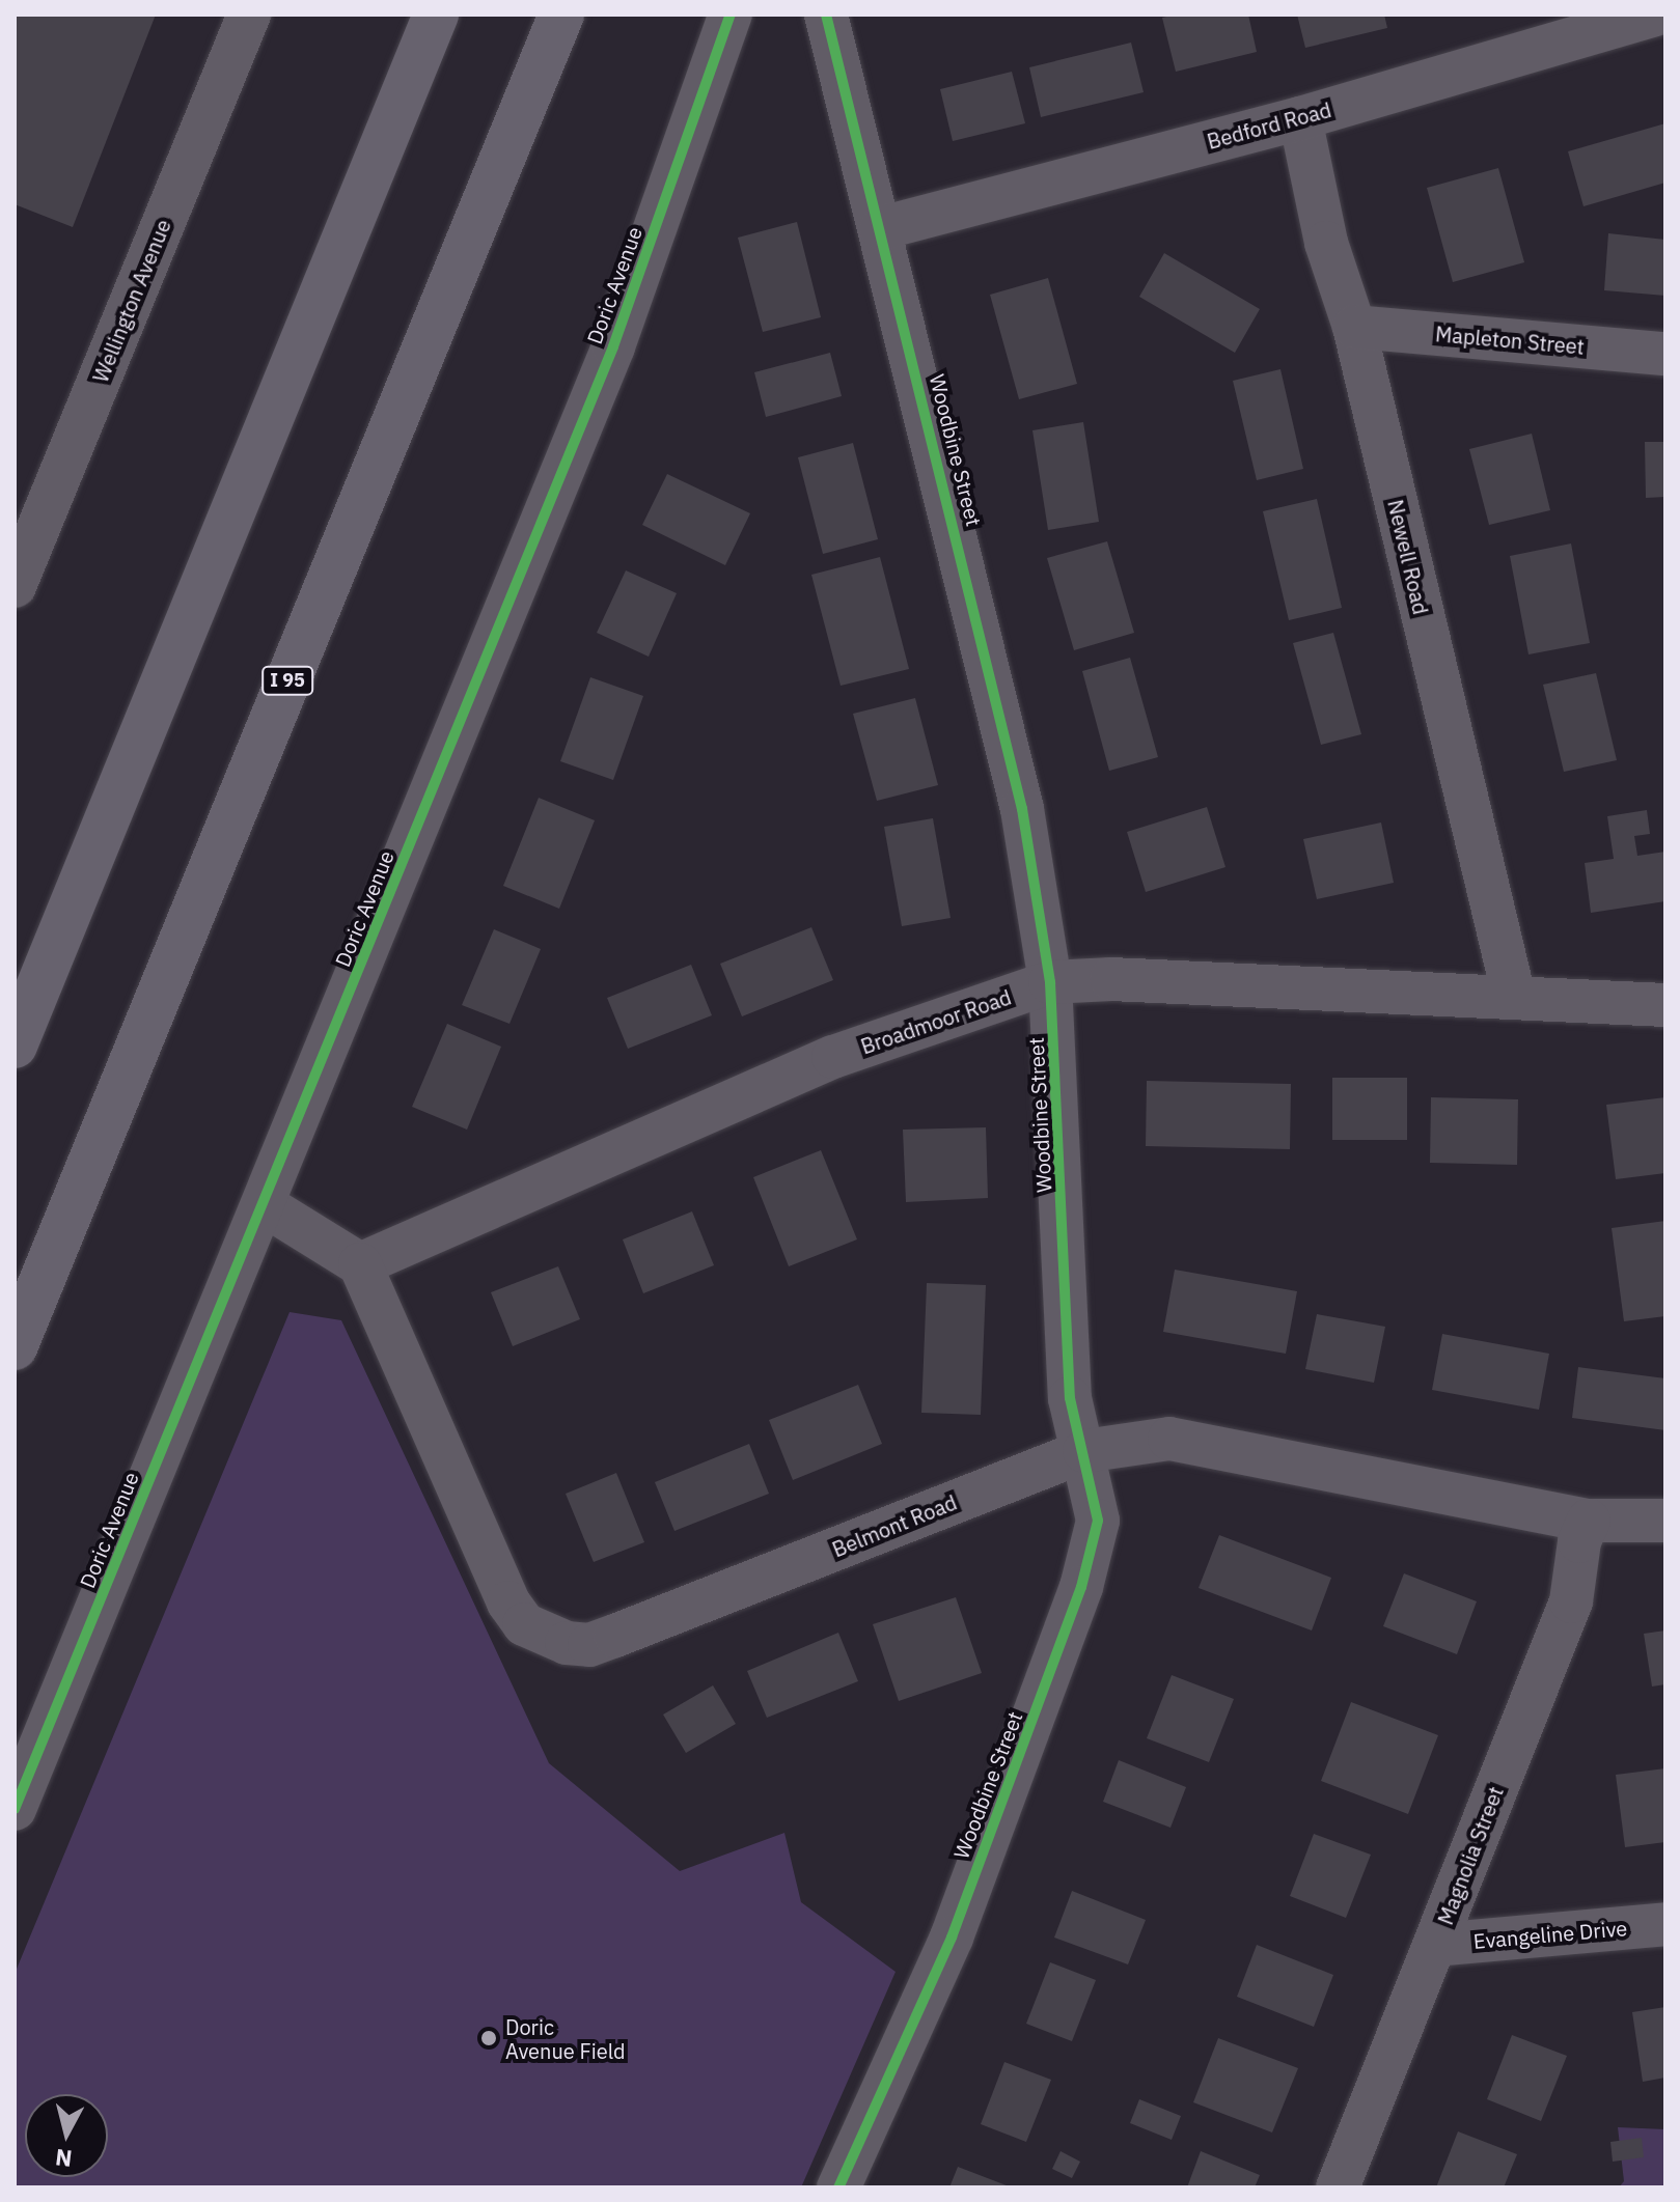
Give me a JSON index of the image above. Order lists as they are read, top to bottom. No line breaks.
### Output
{"streets":{"highway":["I 95"],"street":["Bedford Road","Doric Avenue","Wellington Avenue","Mapleton Street","Woodbine Street","Newell Road","Broadmoor Road","Belmont Road","Magnolia Street","Evangeline Drive"]},"crossings":[["Bedford Road","Woodbine Street"],["Bedford Road","Newell Road"],["Mapleton Street","Newell Road"],["Woodbine Street","Broadmoor Road"],["Woodbine Street","Belmont Road"],["Newell Road","Broadmoor Road"],["Broadmoor Road","Belmont Road"],["Belmont Road","Magnolia Street"],["Magnolia Street","Evangeline Drive"]],"places":["Doric Avenue Field"],"north":"bottom"}
